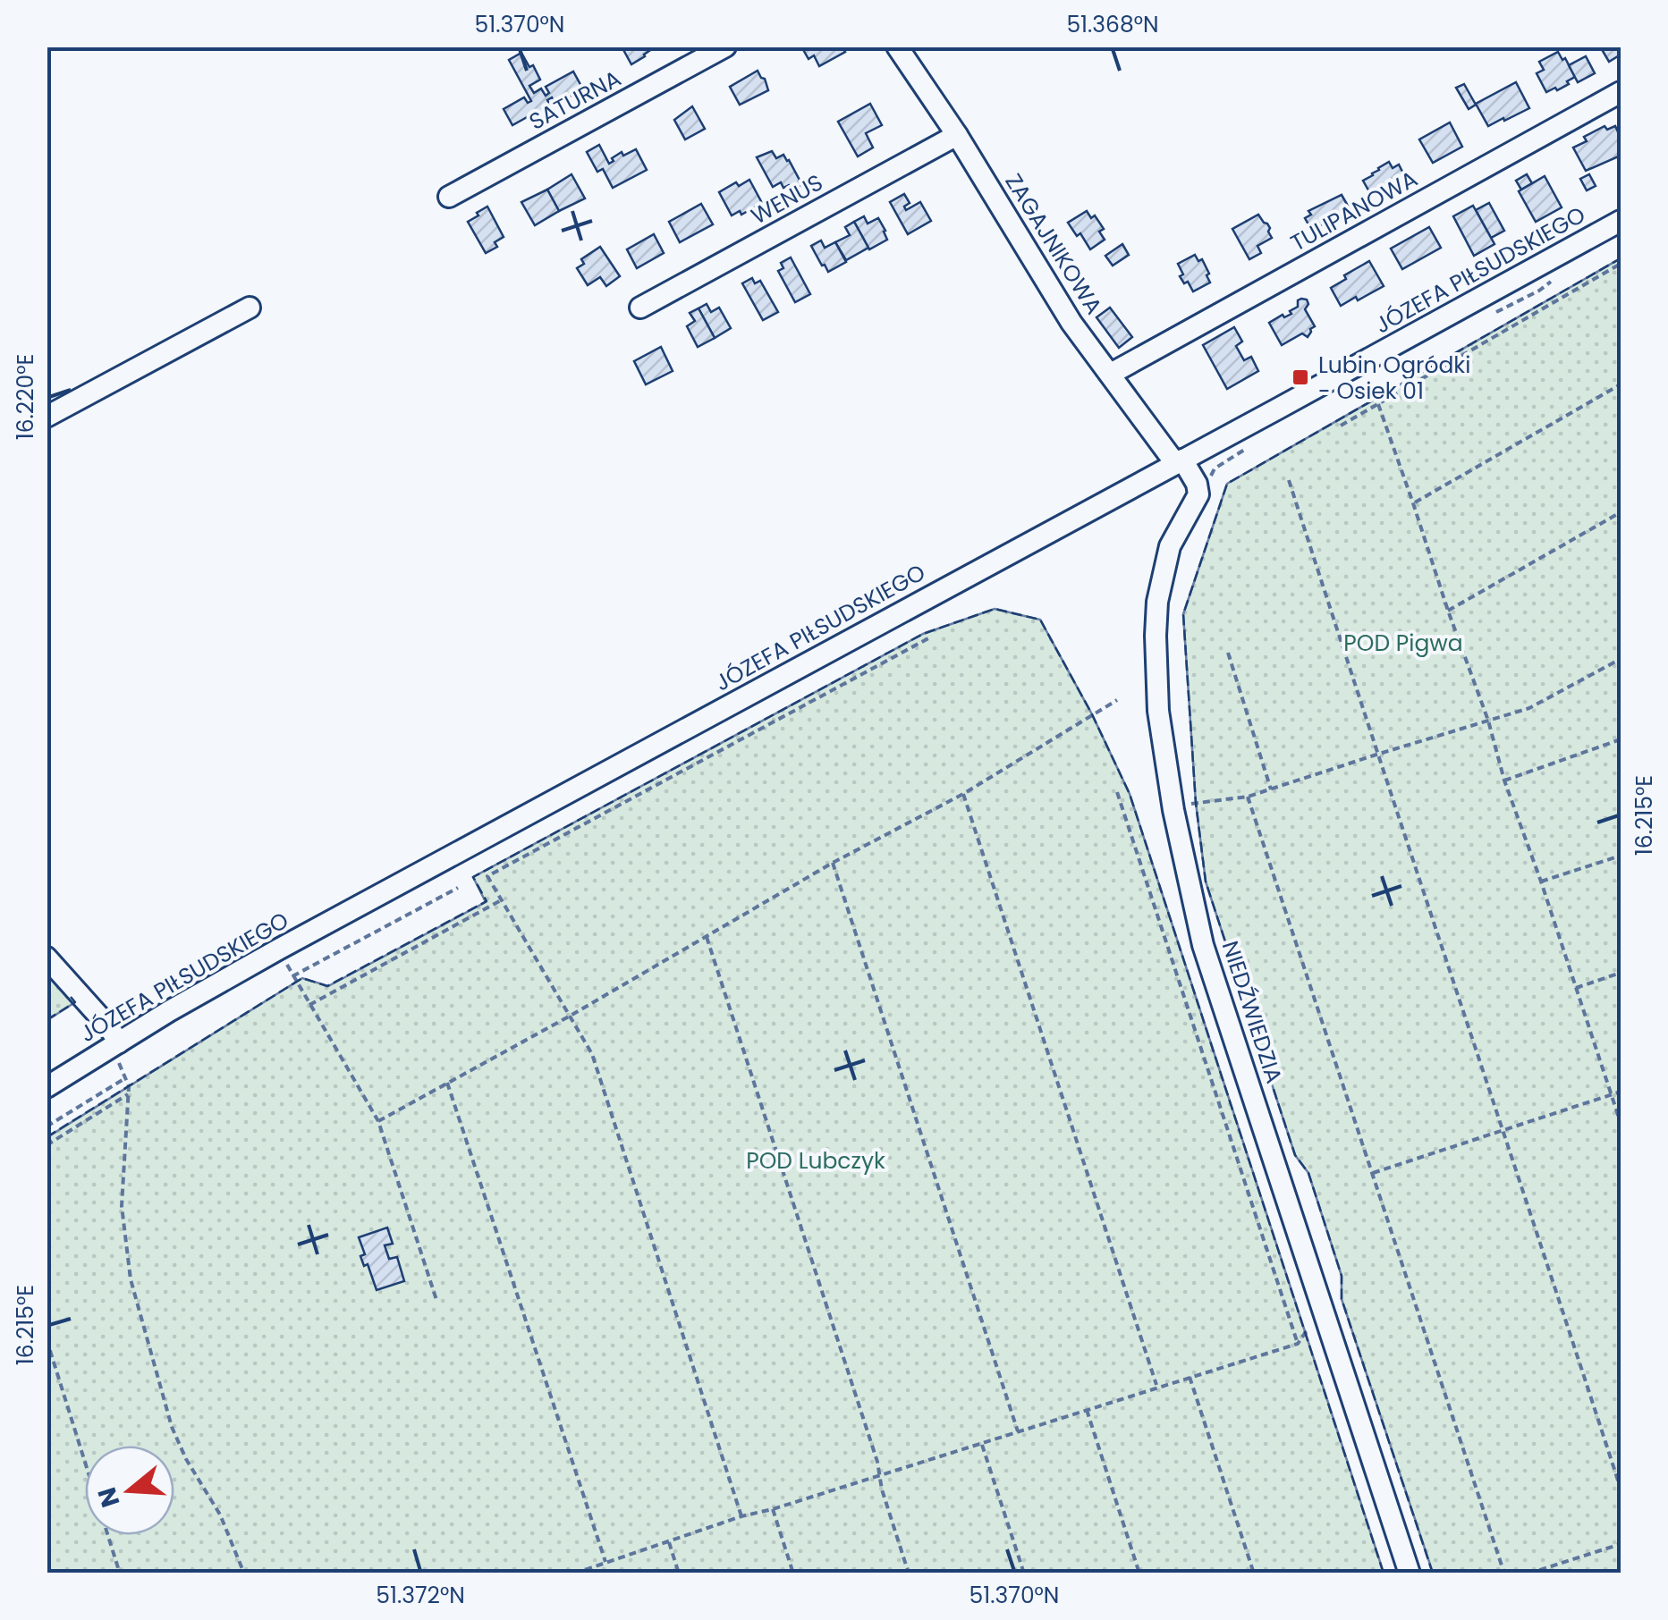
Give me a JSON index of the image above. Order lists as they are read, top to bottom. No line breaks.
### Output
{"streets":{"street":["SATURNA","WENUS","TULIPANOWA","ZAGAJNIKOWA","JÓZEFA PIŁSUDSKIEGO","NIEDŹWIEDZIA"]},"crossings":[["WENUS","ZAGAJNIKOWA"],["TULIPANOWA","ZAGAJNIKOWA"],["ZAGAJNIKOWA","JÓZEFA PIŁSUDSKIEGO"],["ZAGAJNIKOWA","NIEDŹWIEDZIA"],["JÓZEFA PIŁSUDSKIEGO","NIEDŹWIEDZIA"]],"parks":["POD Pigwa","POD Lubczyk"],"places":{"transit":["Lubin Ogródki - Osiek 01"]},"north":"left","coordinates":["51.370°N","51.368°N","16.220°E","16.215°E","51.372°N"]}
